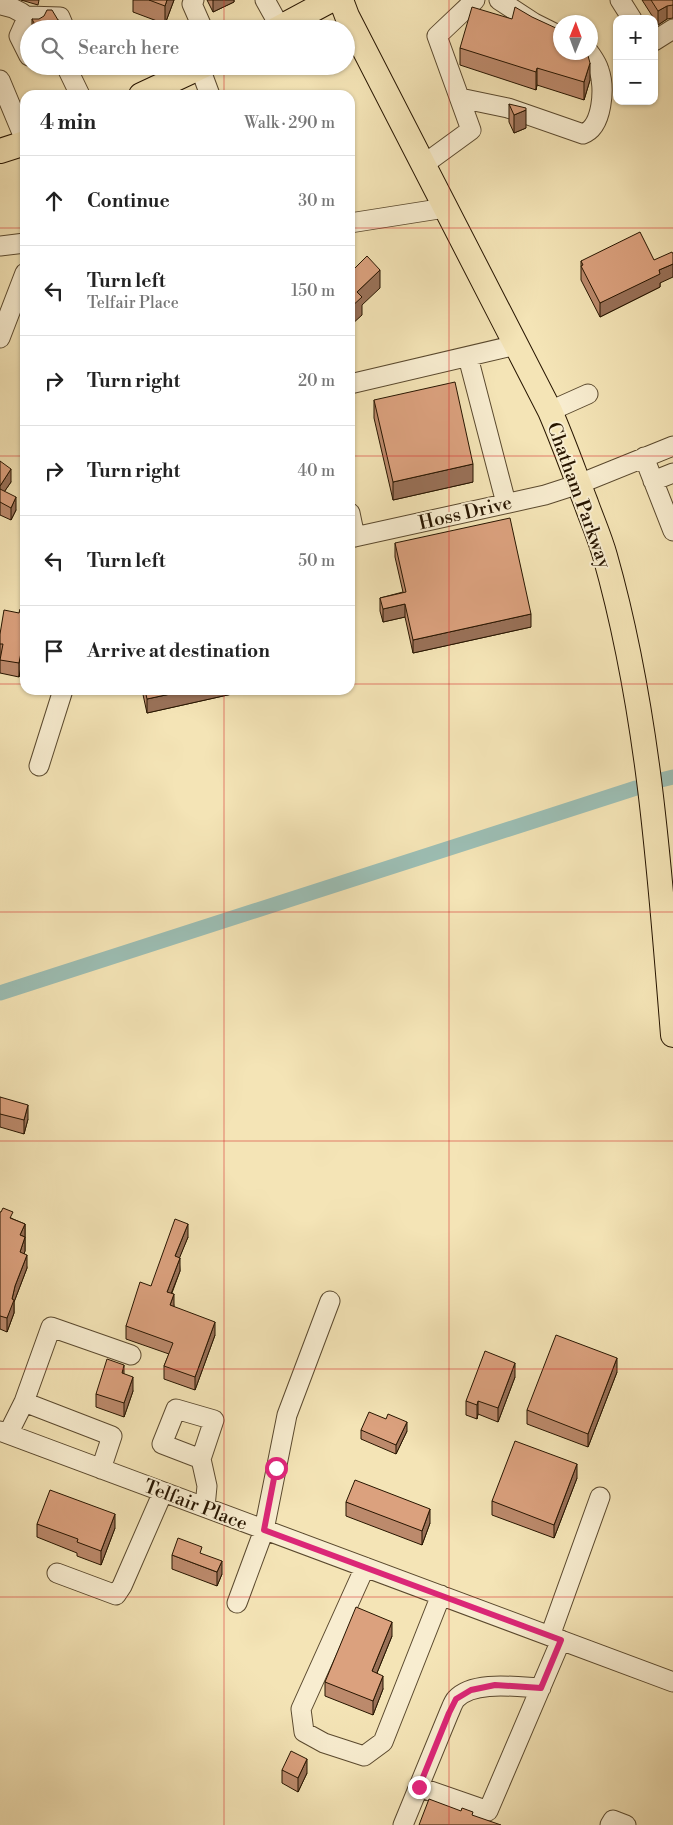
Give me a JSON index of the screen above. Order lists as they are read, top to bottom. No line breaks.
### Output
{"streets":{"main road":["Chatham Parkway"],"street":["Hoss Drive","Telfair Place"]},"crossings":[["Chatham Parkway","Hoss Drive"]],"north":"top","page":{"map_buttons":["+","−"],"search":"Search here","heading":["4 min","Walk · 290 m"],"list":[["Continue","30 m"],["Turn left","Telfair Place","150 m"],["Turn right","20 m"],["Turn right","40 m"],["Turn left","50 m"],"Arrive at destination"]}}
